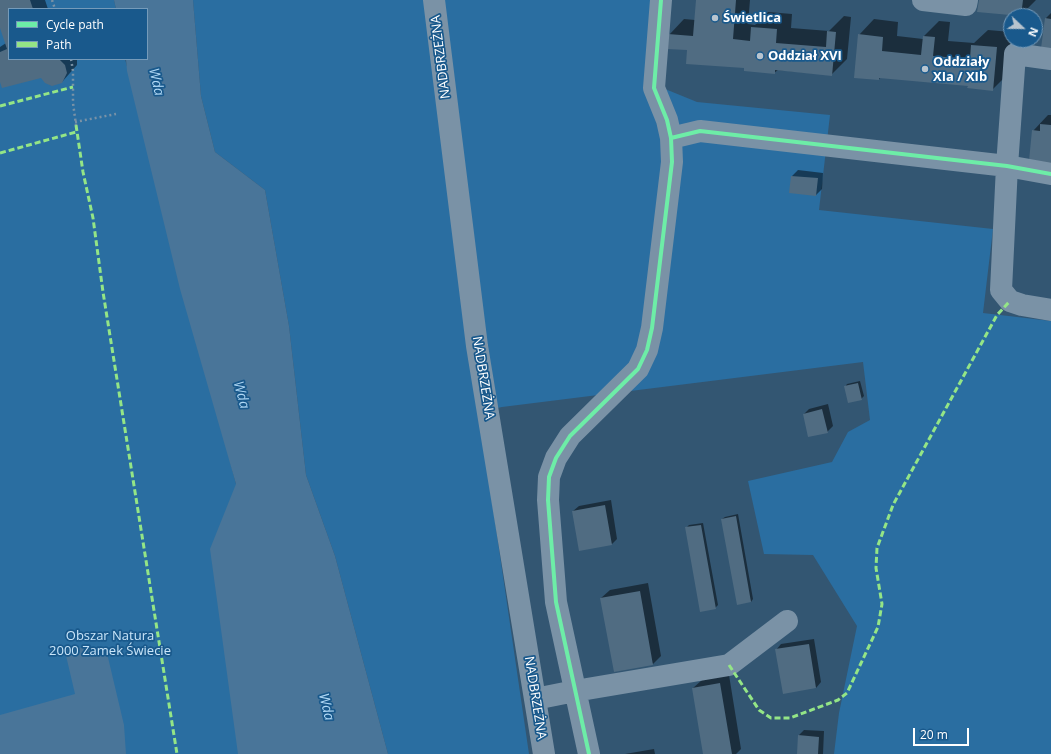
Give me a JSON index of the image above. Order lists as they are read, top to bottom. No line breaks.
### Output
{"streets":{"street":["NADBRZEŻNA"]},"water":["Wda"],"parks":["Obszar Natura 2000 Zamek Świecie"],"places":["Świetlica","Oddział XVI","Oddziały XIa / XIb"],"legend":["Cycle path","Path"],"scale_bar":"20 m","north":"right"}
